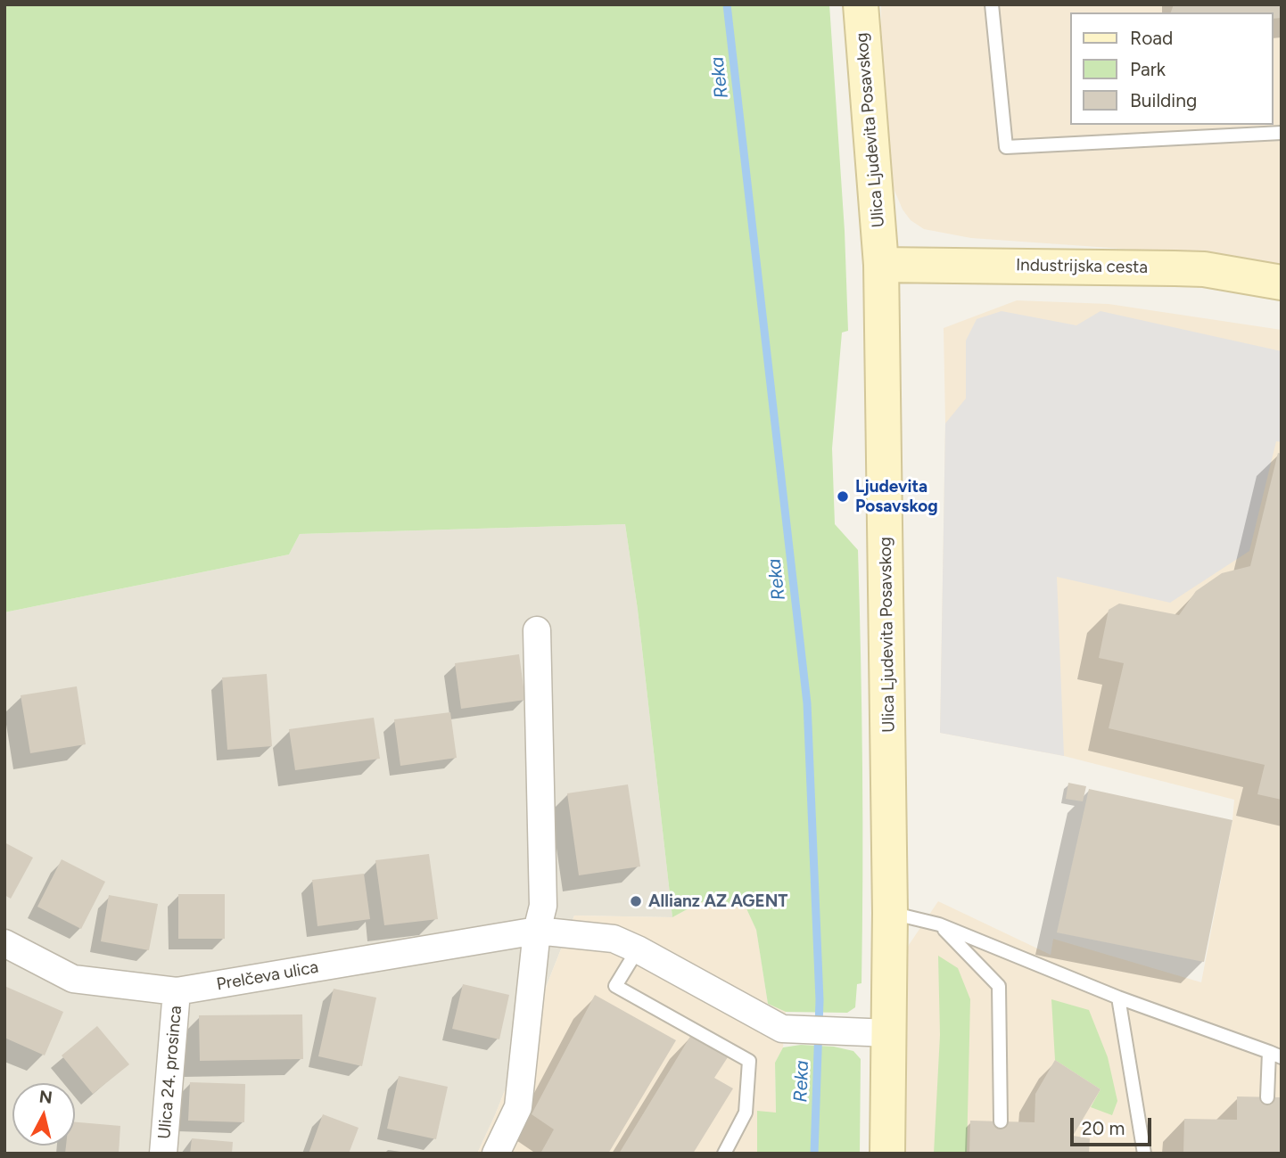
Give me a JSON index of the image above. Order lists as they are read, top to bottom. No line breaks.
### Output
{"streets":{"main road":["Ulica Ljudevita Posavskog","Industrijska cesta"],"street":["Prelčeva ulica","Ulica 24. prosinca"]},"crossings":[["Ulica Ljudevita Posavskog","Industrijska cesta"],["Ulica Ljudevita Posavskog","Prelčeva ulica"],["Prelčeva ulica","Ulica 24. prosinca"]],"water":["Reka"],"places":["Ljudevita Posavskog","Allianz AZ AGENT"],"legend":["Road","Park","Building"],"scale_bar":"20 m","north":"top"}
